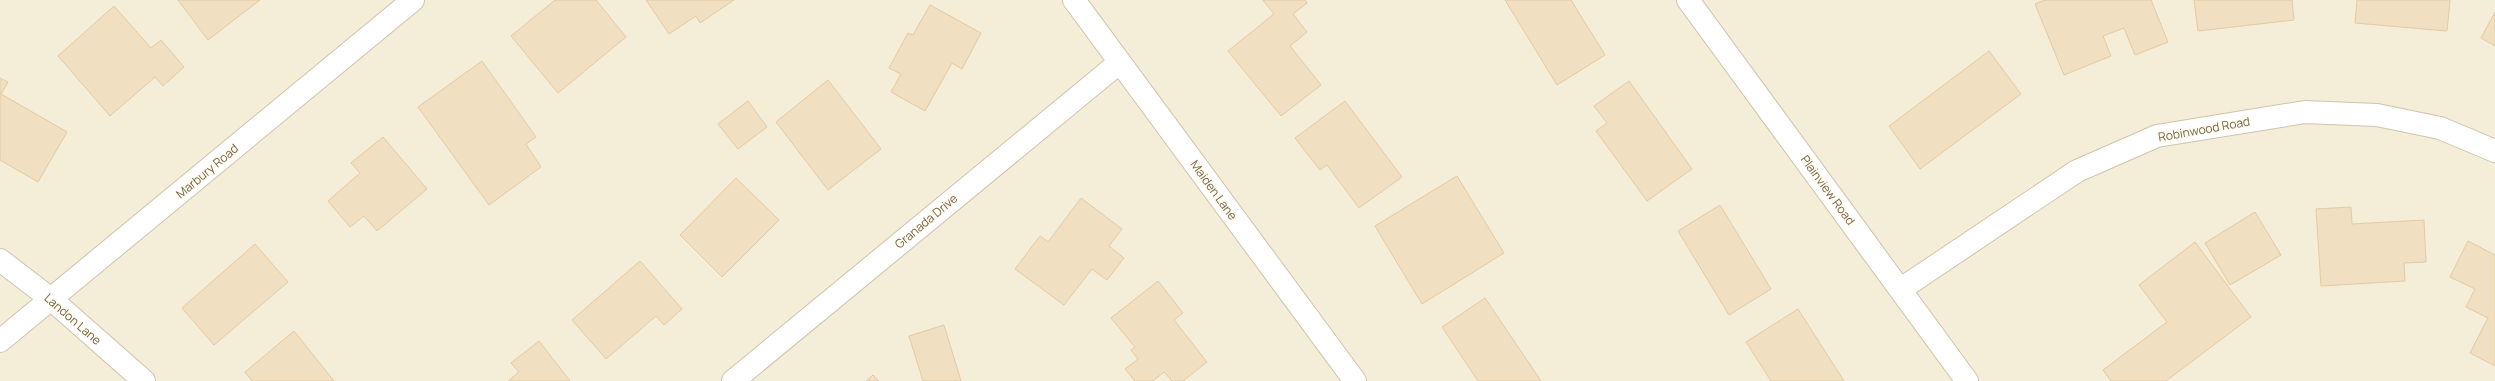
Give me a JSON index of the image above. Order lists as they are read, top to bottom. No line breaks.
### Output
{"streets":{"street":["Robinwood Road","Marbury Road","Maiden Lane","Plainview Road","Granada Drive","Landon Lane"]},"crossings":[["Robinwood Road","Plainview Road"],["Marbury Road","Landon Lane"],["Maiden Lane","Granada Drive"]]}
